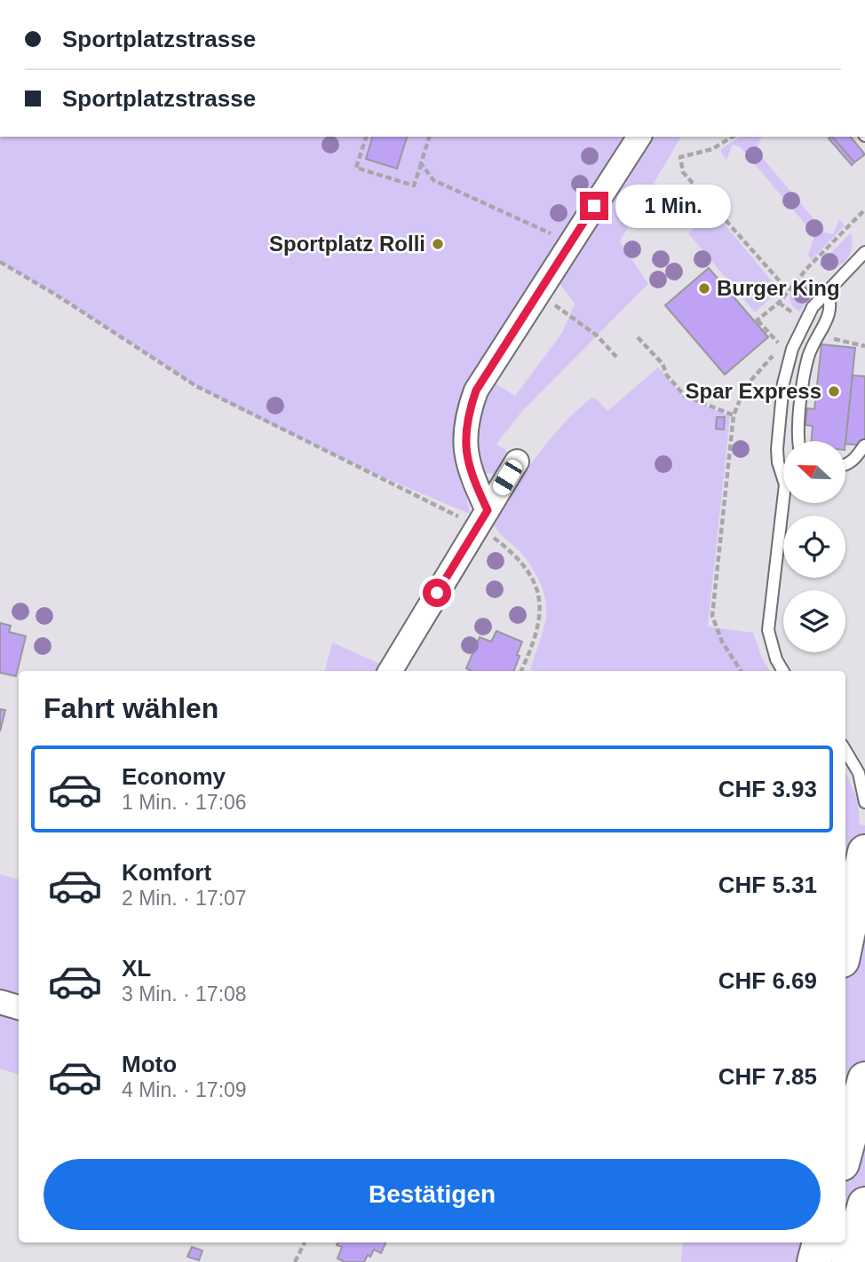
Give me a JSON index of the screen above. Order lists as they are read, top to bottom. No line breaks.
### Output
{"places":["Sportplatz Rolli","Burger King","Spar Express"],"north":"left","page":{"banner":["Sportplatzstrasse","Sportplatzstrasse"],"bubble":"1 Min.","heading":"Fahrt wählen","list":[{"name":"Economy","note":"1 Min. · 17:06","value":"CHF 3.93"},{"name":"Komfort","note":"2 Min. · 17:07","value":"CHF 5.31"},{"name":"XL","note":"3 Min. · 17:08","value":"CHF 6.69"},{"name":"Moto","note":"4 Min. · 17:09","value":"CHF 7.85"}],"buttons":"Bestätigen"}}
